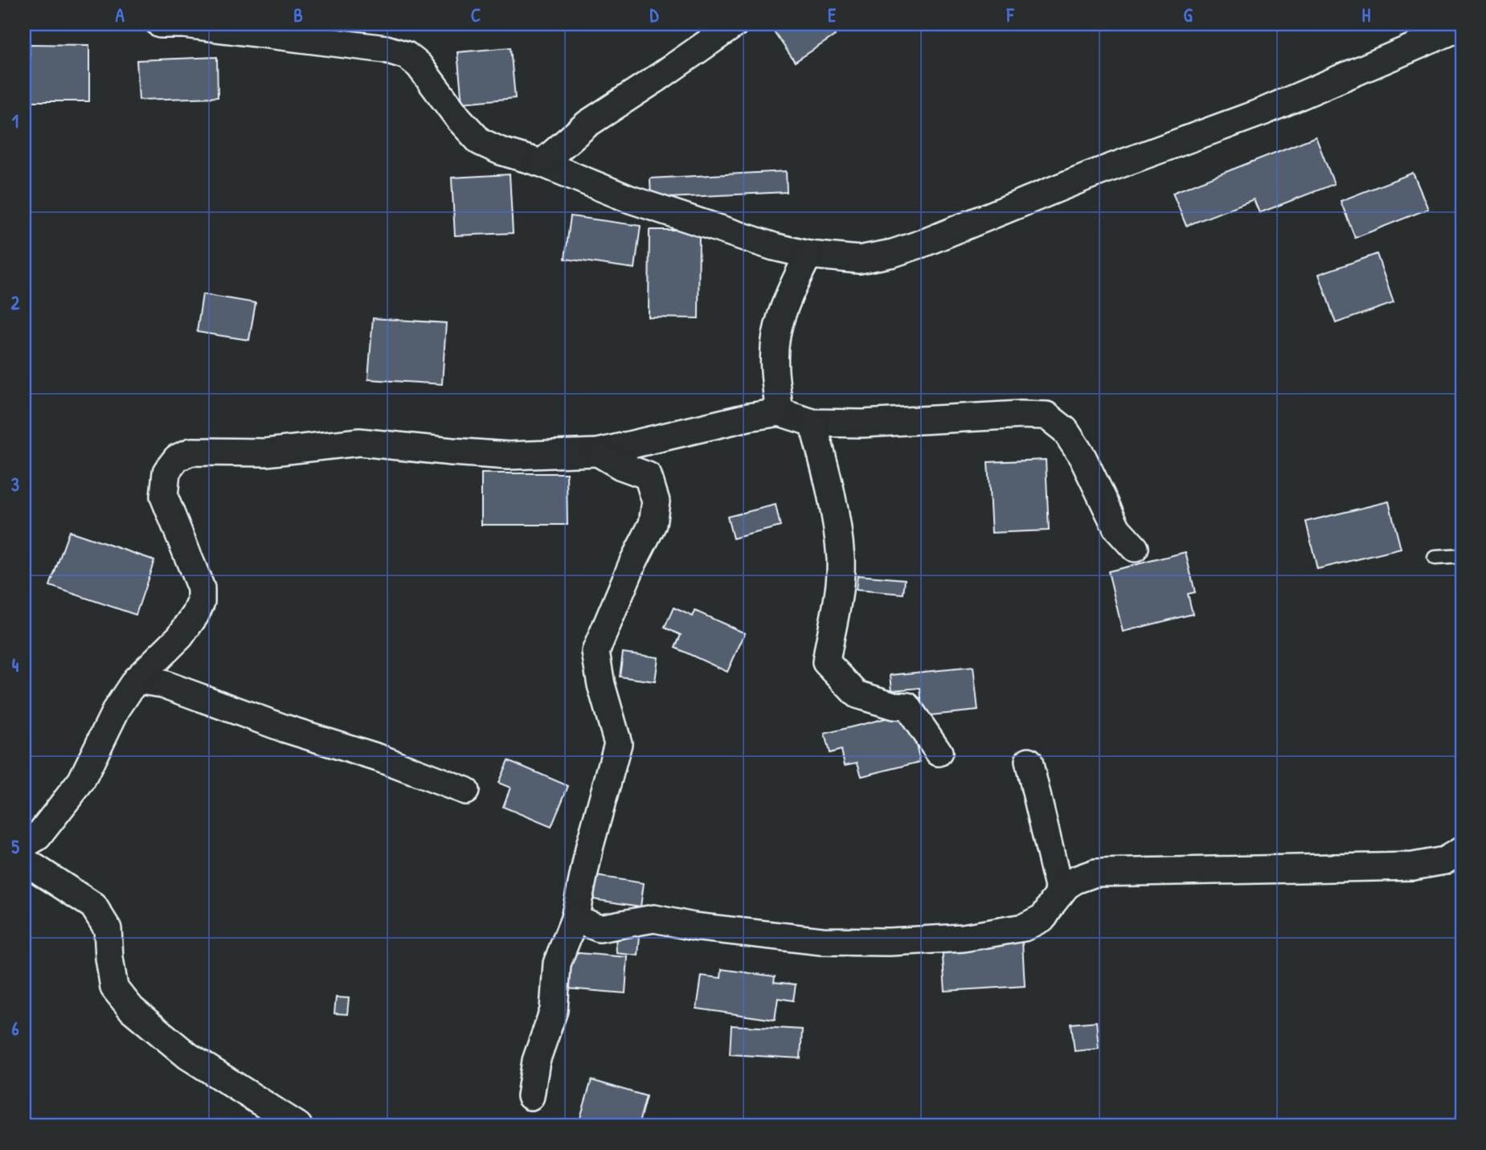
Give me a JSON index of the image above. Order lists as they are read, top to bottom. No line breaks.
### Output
{"grid":{"columns":["A","B","C","D","E","F","G","H"],"rows":["1","2","3","4","5","6"]}}
